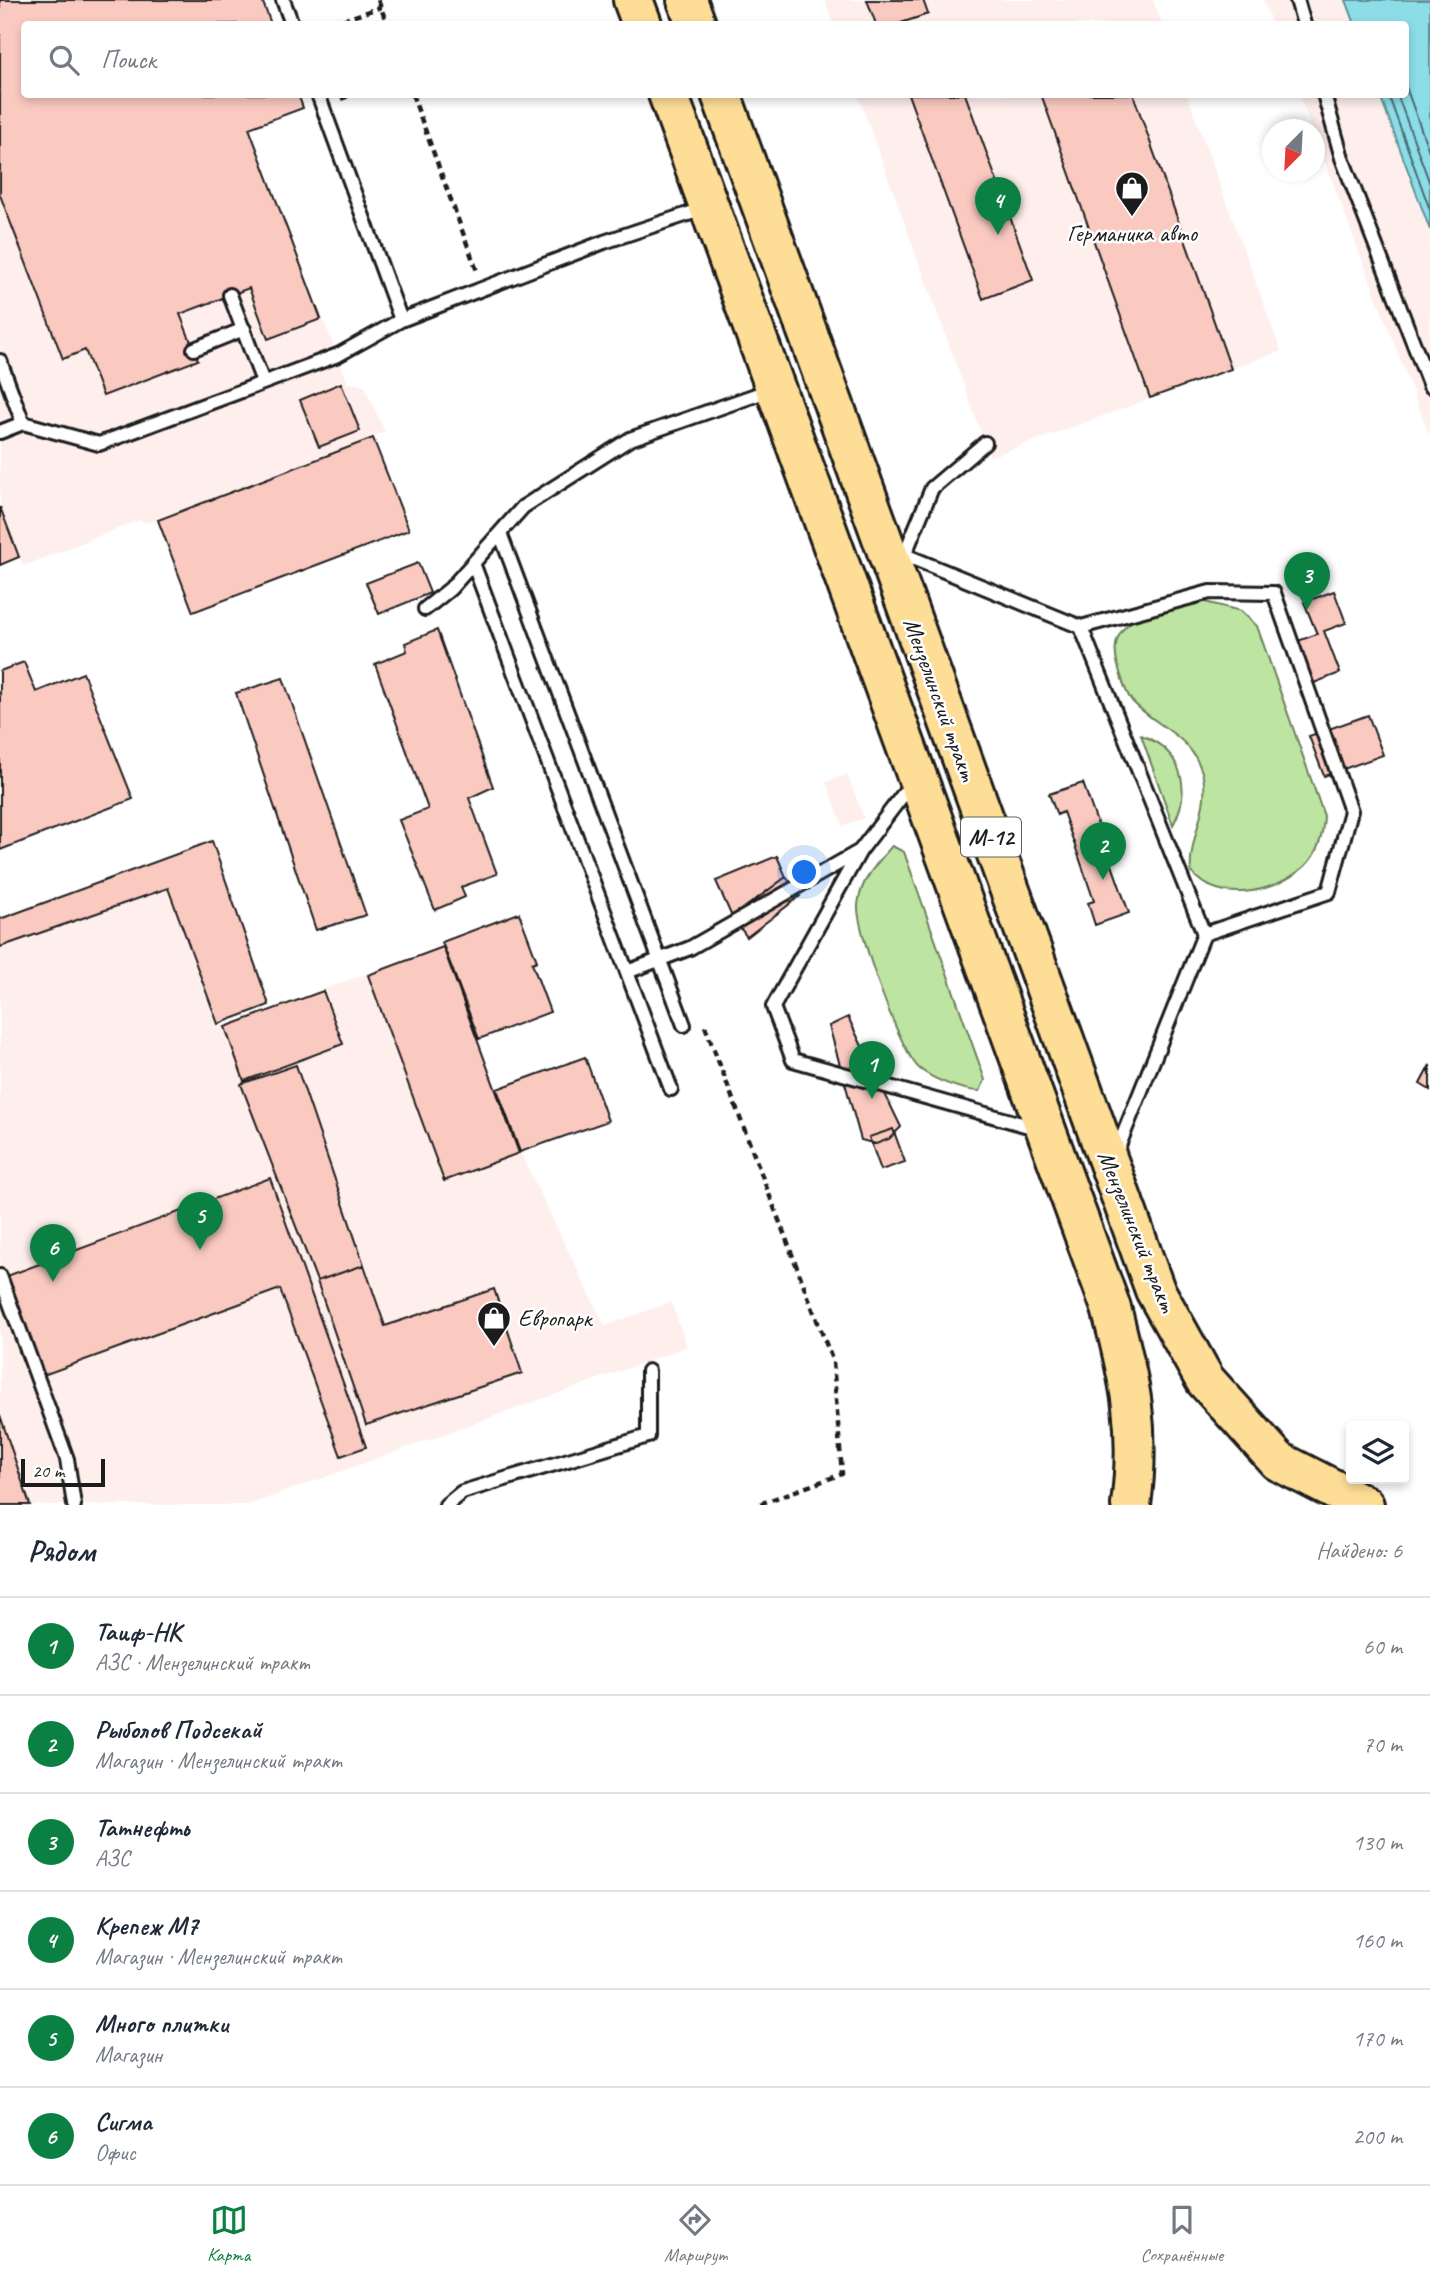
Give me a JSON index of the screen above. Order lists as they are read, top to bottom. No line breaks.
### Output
{"streets":{"main road":["Мензелинский тракт","М-12"]},"places":{"shop":["Германика авто","Европарк"]},"scale_bar":"20 m","north":"bottom left","page":{"search":"Поиск","pins":["4","3","2","1","5","6"],"scale":"20 m","heading":["Рядом","Найдено: 6"],"list":[{"mark":"1","name":"Таиф-НК","note":"АЗС · Мензелинский тракт","value":"60 m"},{"mark":"2","name":"Рыболов Подсекай","note":"Магазин · Мензелинский тракт","value":"70 m"},{"mark":"3","name":"Татнефть","note":"АЗС","value":"130 m"},{"mark":"4","name":"Крепеж М7","note":"Магазин · Мензелинский тракт","value":"160 m"},{"mark":"5","name":"Много плитки","note":"Магазин","value":"170 m"},{"mark":"6","name":"Сигма","note":"Офис","value":"200 m"}],"nav":["Карта","Маршрут","Сохранённые"]}}
